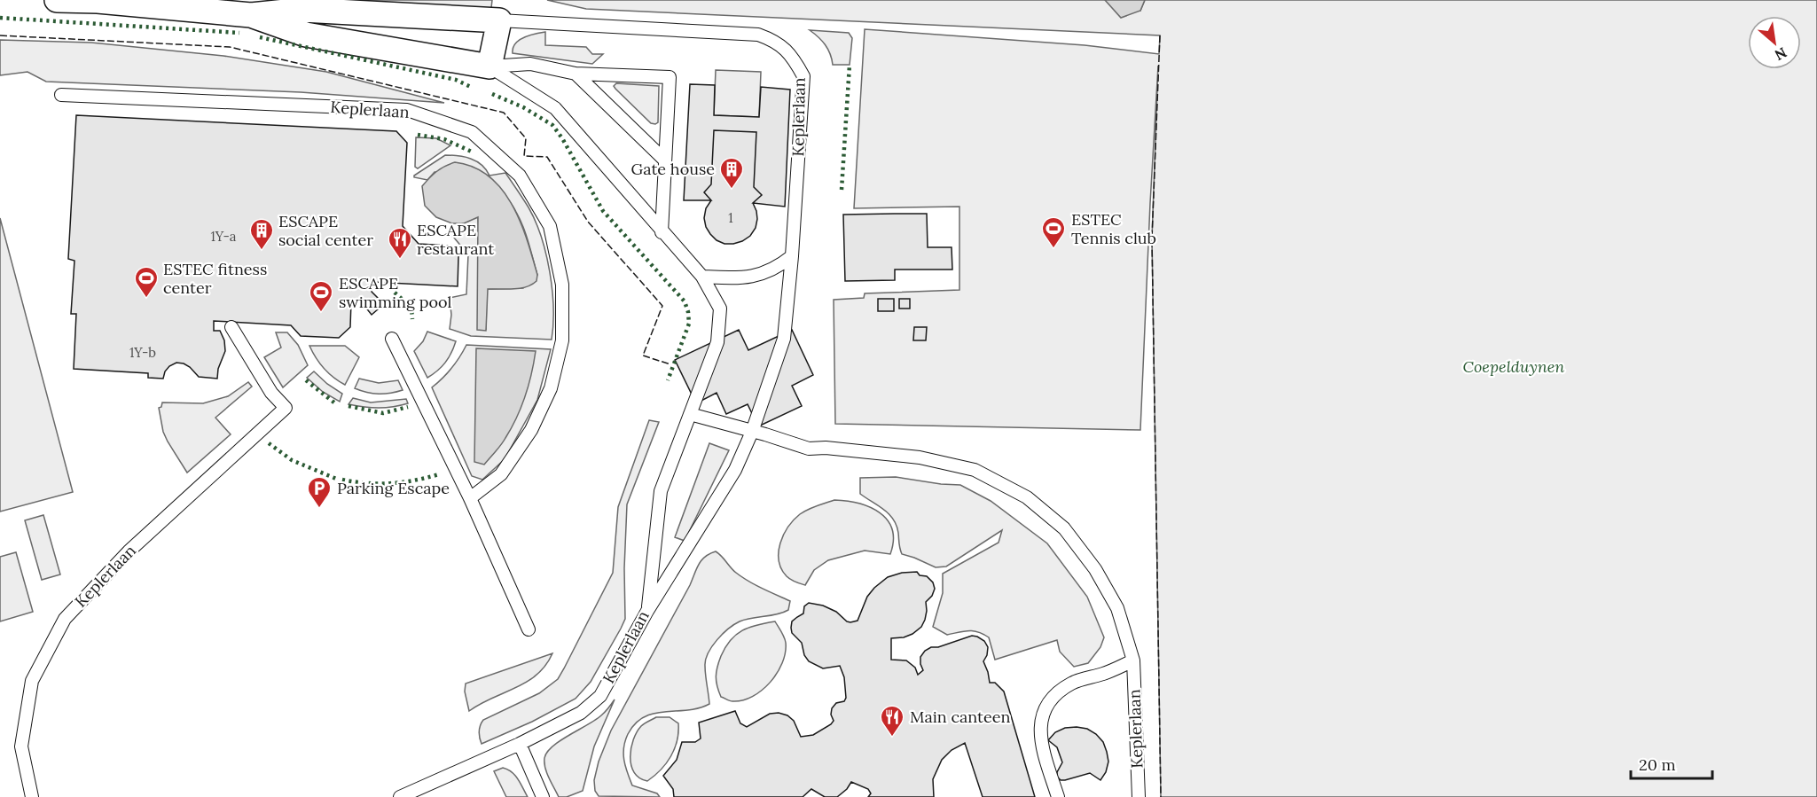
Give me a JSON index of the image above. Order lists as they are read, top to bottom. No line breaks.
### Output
{"streets":{"street":["Keplerlaan"]},"parks":["Coepelduynen"],"places":{"building":["Gate house","ESCAPE social center"],"sports":["ESTEC Tennis club","ESTEC fitness center","ESCAPE swimming pool"],"restaurant":["ESCAPE restaurant","Main canteen"],"parking":["Parking Escape"]},"house_numbers":["1","1Y-a","1Y-b"],"scale_bar":"20 m","north":"bottom right"}
